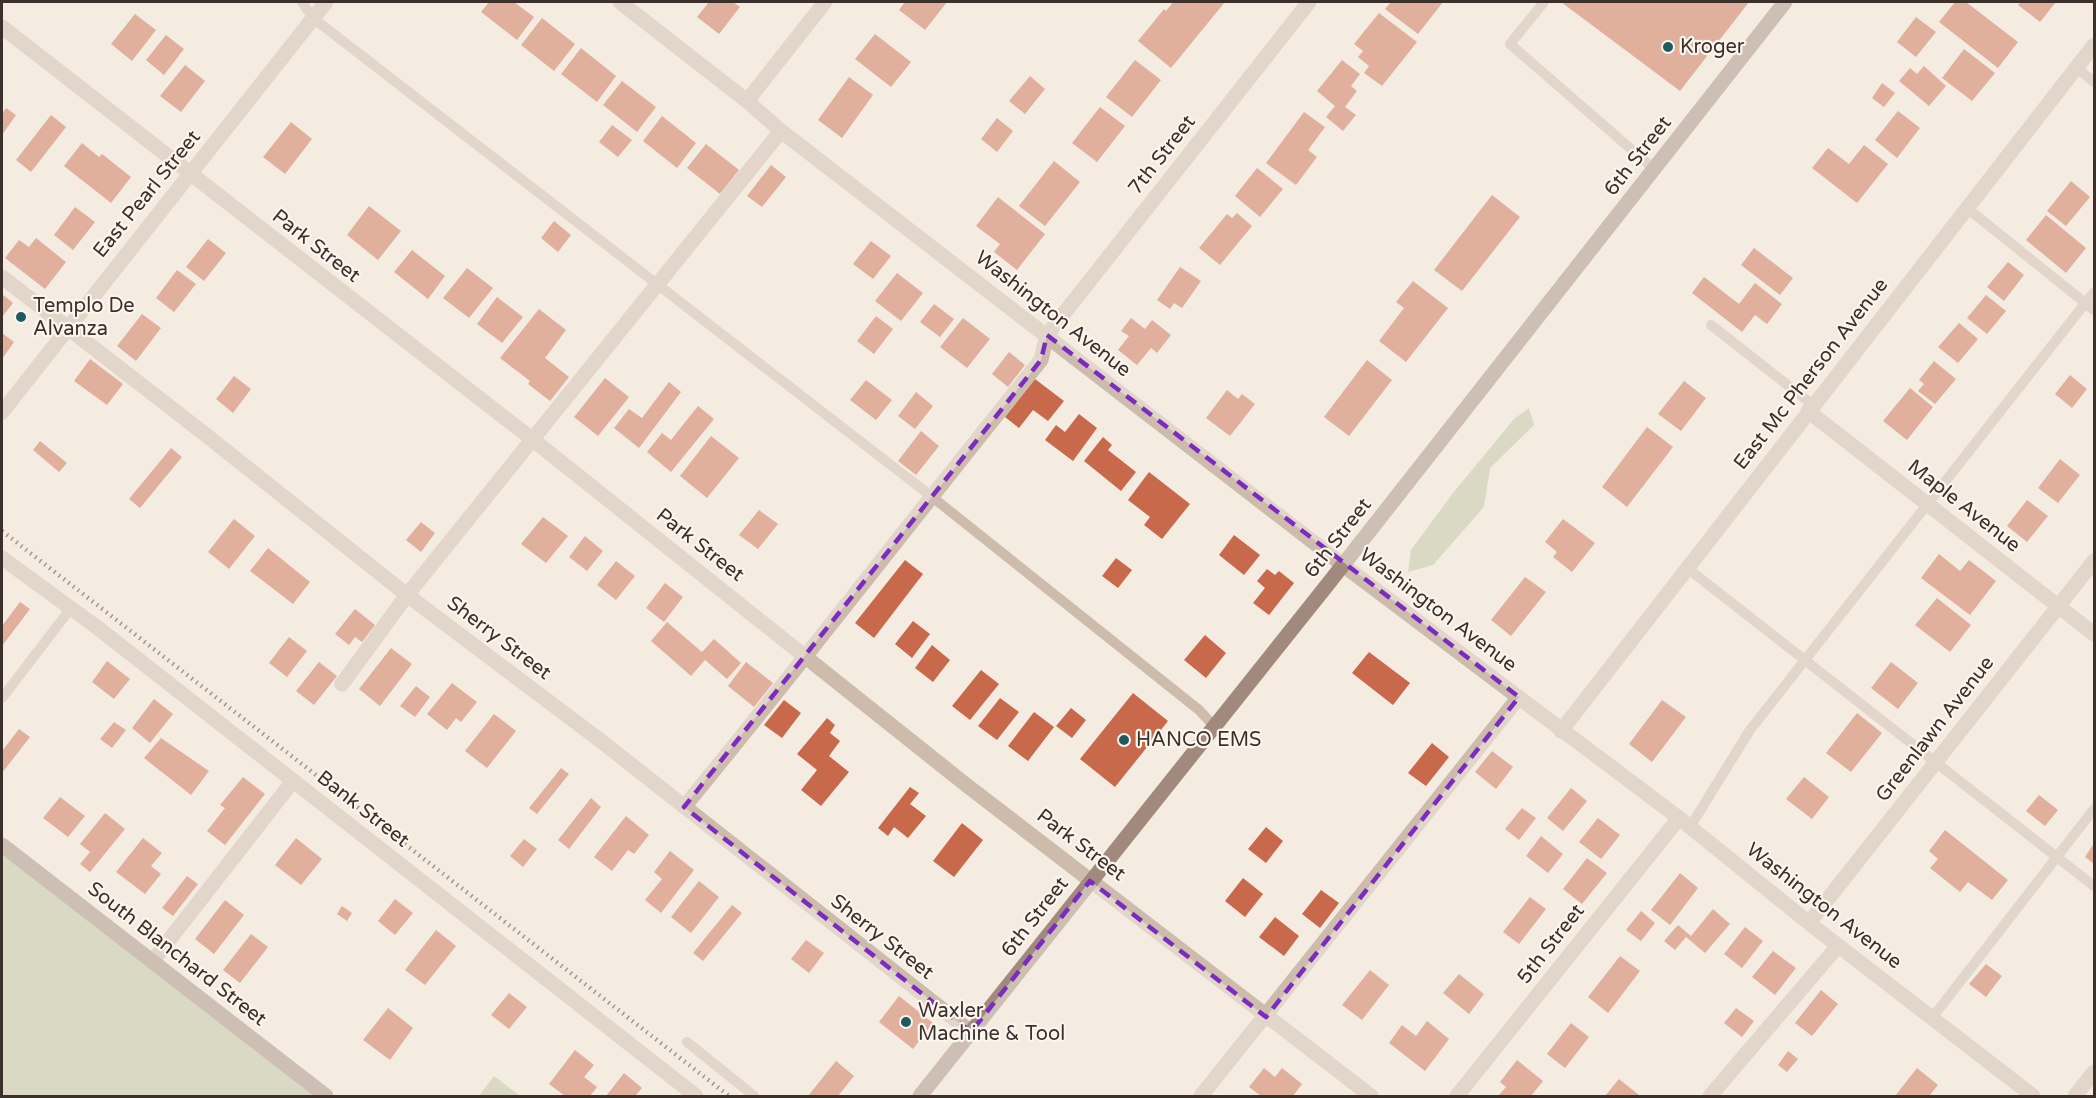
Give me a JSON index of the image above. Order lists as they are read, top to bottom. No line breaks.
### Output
{"streets":{"street":["7th Street","6th Street","East Pearl Street","Park Street","Washington Avenue","East Mc Pherson Avenue","Maple Avenue","Sherry Street","Greenlawn Avenue","Bank Street","5th Street","South Blanchard Street"]},"crossings":[["7th Street","Washington Avenue"],["6th Street","Park Street"],["6th Street","Washington Avenue"],["6th Street","Sherry Street"],["East Pearl Street","Park Street"],["East Pearl Street","Sherry Street"],["Washington Avenue","East Mc Pherson Avenue"],["Washington Avenue","Greenlawn Avenue"],["Washington Avenue","5th Street"],["East Mc Pherson Avenue","Maple Avenue"],["Maple Avenue","Greenlawn Avenue"]],"places":["Kroger","Templo De Alvanza","HANCO EMS","Waxler Machine & Tool"]}
